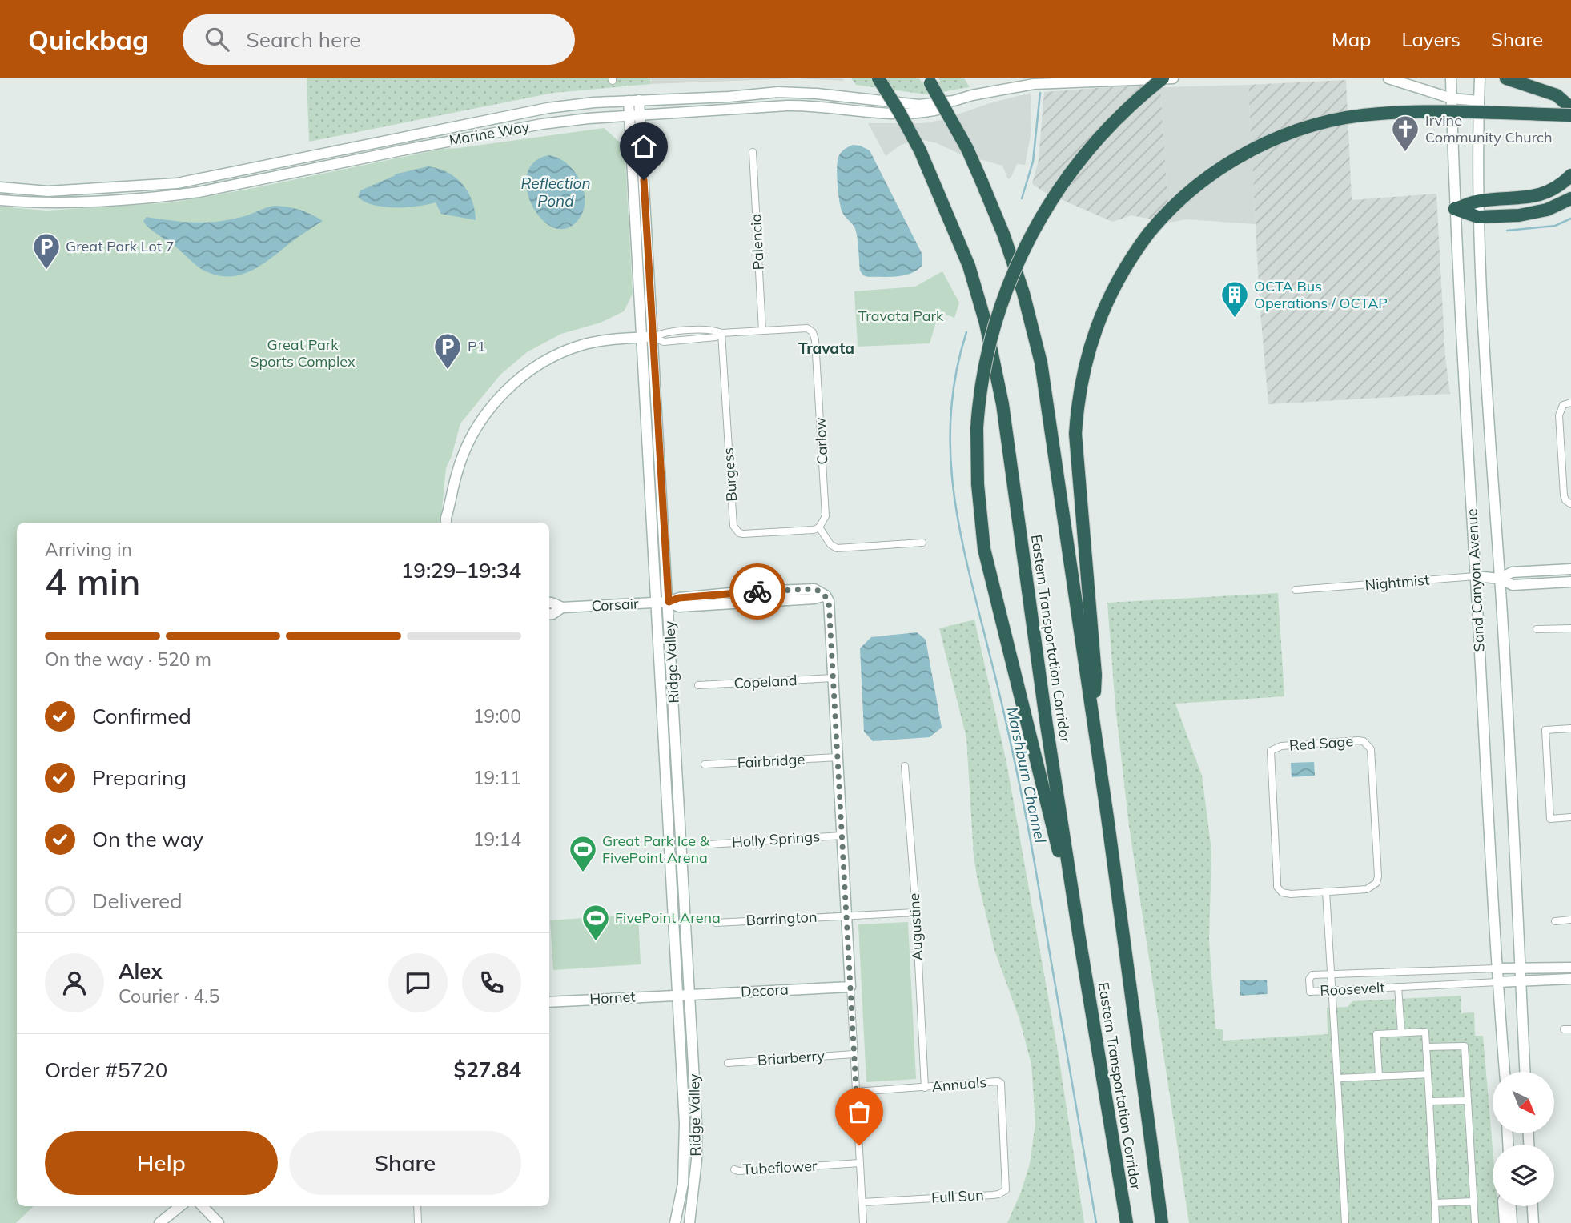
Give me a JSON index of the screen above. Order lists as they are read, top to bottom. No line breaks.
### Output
{"streets":{"highway":["Eastern Transportation Corridor"],"main road":["Marine Way","Sand Canyon Avenue","Nightmist","Corsair","Ridge Valley","Roosevelt","Decora","Hornet"],"street":["Palencia","Carlow","Burgess","Copeland","Red Sage","Fairbridge","Holly Springs","Barrington","Augustine","Briarberry","Annuals","Tubeflower","Full Sun"]},"crossings":[["Marine Way","Ridge Valley"],["Palencia","Carlow"],["Carlow","Burgess"],["Carlow","Ridge Valley"],["Sand Canyon Avenue","Nightmist"],["Sand Canyon Avenue","Roosevelt"],["Corsair","Ridge Valley"],["Corsair","Copeland"],["Ridge Valley","Decora"],["Ridge Valley","Hornet"],["Barrington","Augustine"],["Augustine","Annuals"],["Decora","Hornet"],["Annuals","Full Sun"]],"districts":["Travata"],"water":["Reflection Pond","Marshburn Channel"],"parks":["Travata Park","Great Park Sports Complex"],"places":{"church":["Irvine Community Church"],"parking":["Great Park Lot 7","P1"],"building":["OCTA Bus Operations / OCTAP"],"sports":["Great Park Ice & FivePoint Arena","FivePoint Arena"]},"north":"bottom right","page":{"header":"Quickbag","search":"Search here","nav":["Map","Layers","Share"],"heading":["4 min","Arriving in","19:29–19:34"],"panel":["Alex","Courier · 4.5","Order #5720","$27.84"],"bar":"On the way · 520 m","list":[["Confirmed","19:00"],["Preparing","19:11"],["On the way","19:14"],"Delivered"],"buttons":["Help","Share"]}}
